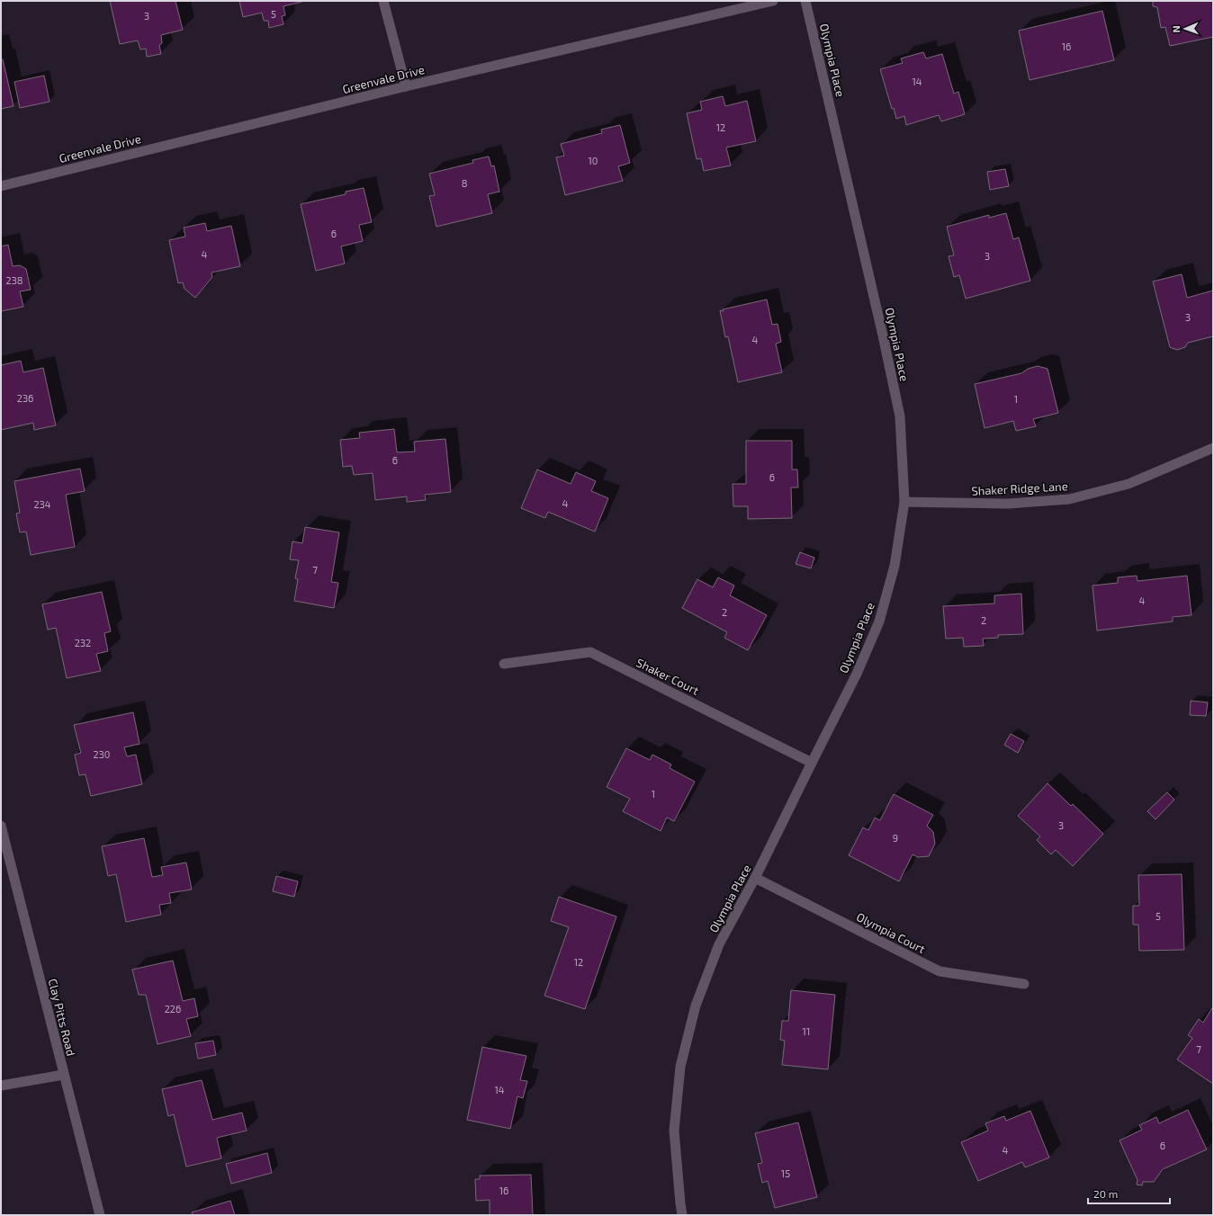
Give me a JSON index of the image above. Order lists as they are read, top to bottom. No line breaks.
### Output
{"streets":{"street":["Olympia Place","Greenvale Drive","Shaker Ridge Lane","Shaker Court","Olympia Court","Clay Pitts Road"]},"crossings":[["Olympia Place","Shaker Ridge Lane"],["Olympia Place","Shaker Court"],["Olympia Place","Olympia Court"]],"house_numbers":["5","3","16","14","12","10","8","6","4","3","238","3","4","236","1","6","6","4","234","7","4","2","2","232","230","1","3","9","5","12","226","11","7","14","6","4","15","16"],"scale_bar":"20 m","north":"left"}
